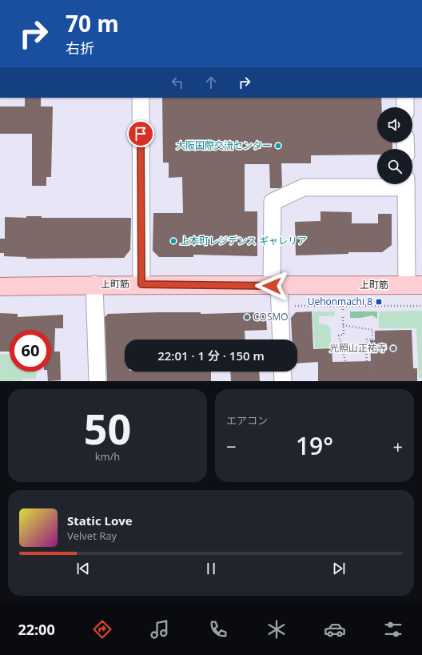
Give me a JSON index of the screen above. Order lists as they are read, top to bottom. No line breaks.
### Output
{"streets":{"main road":["上町筋"]},"places":{"other":["大阪国際交流センター","上本町レジデンス ギャレリア","COSMO","光照山正祐寺"],"transit":["Uehonmachi 8"]},"page":{"turn":["70 m","右折"],"limit":"60","trip":"22:01 · 1 分 · 150 m","tile":[["50","km/h"],"エアコン"],"heat":["−","19°","+"],"song":["Static Love","Velvet Ray"],"tabs":"22:00"}}
